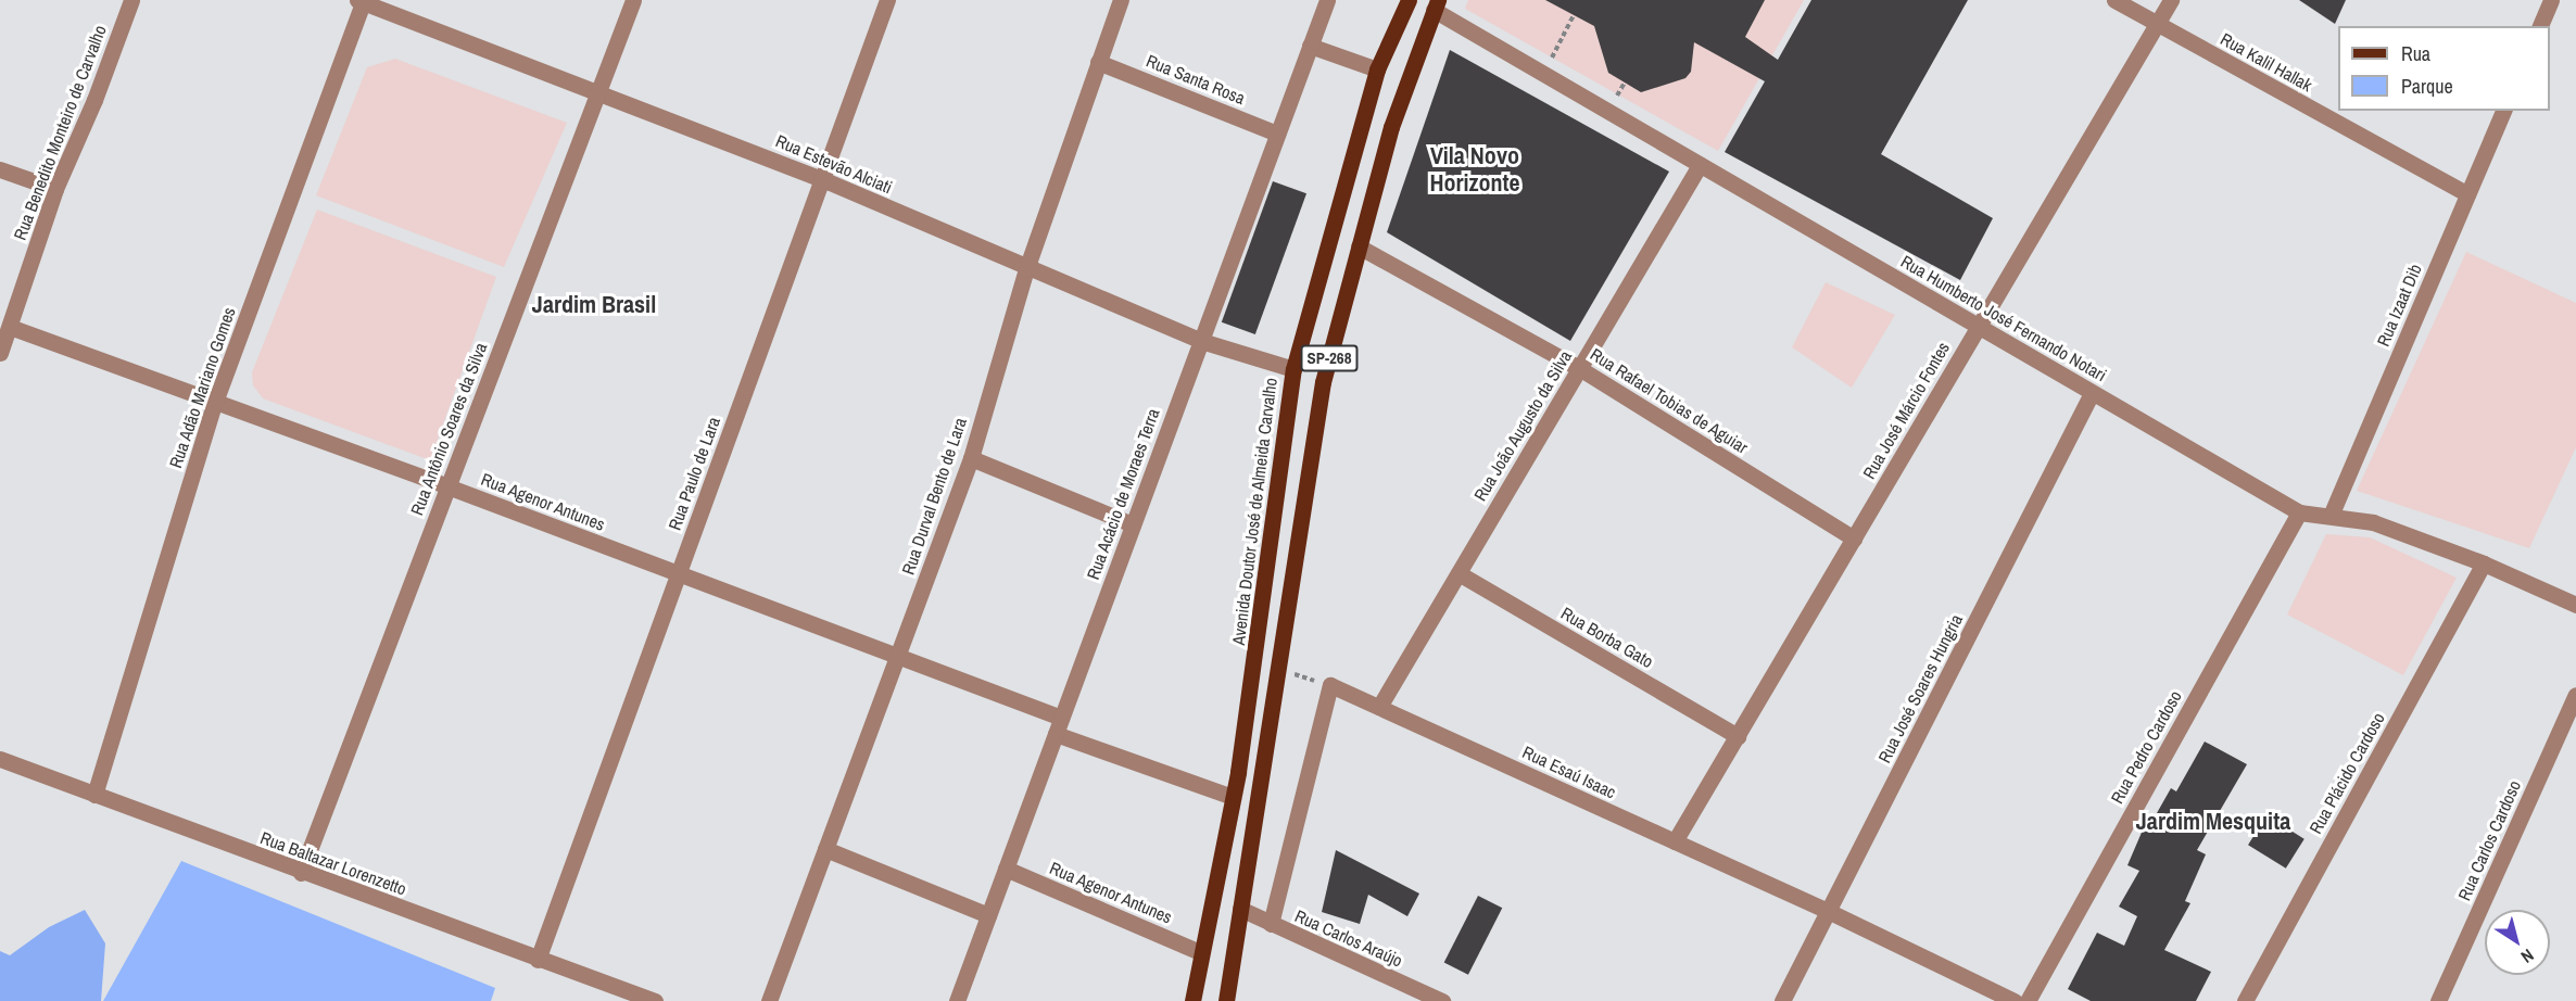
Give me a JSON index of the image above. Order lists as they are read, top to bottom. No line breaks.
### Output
{"streets":{"main road":["SP-268","Avenida Doutor José de Almeida Carvalho"],"street":["Rua Kalil Hallak","Rua Santa Rosa","Rua Benedito Monteiro de Carvalho","Rua Estevão Alciati","Rua Izaat Dib","Rua Humberto José Fernando Notari","Rua Adão Mariano Gomes","Rua Rafael Tobias de Aguiar","Rua José Márcio Fontes","Rua João Augusto da Silva","Rua Antônio Soares da Silva","Rua Paulo de Lara","Rua Acácio de Moraes Terra","Rua Durval Bento de Lara","Rua Agenor Antunes","Rua Borba Gato","Rua José Soares Hungria","Rua Pedro Cardoso","Rua Esaú Isaac","Rua Plácido Cardoso","Rua Carlos Cardoso","Rua Baltazar Lorenzetto","Rua Carlos Araújo"]},"crossings":[["Rua Kalil Hallak","Rua Izaat Dib"],["Rua Kalil Hallak","Rua José Márcio Fontes"],["Rua Santa Rosa","Rua Acácio de Moraes Terra"],["Rua Santa Rosa","Rua Durval Bento de Lara"],["Rua Benedito Monteiro de Carvalho","Rua Agenor Antunes"],["Rua Estevão Alciati","Rua Adão Mariano Gomes"],["Rua Estevão Alciati","Rua Antônio Soares da Silva"],["Rua Estevão Alciati","Rua Paulo de Lara"],["Rua Estevão Alciati","Rua Acácio de Moraes Terra"],["Rua Estevão Alciati","Rua Durval Bento de Lara"],["Rua Estevão Alciati","Avenida Doutor José de Almeida Carvalho"],["Rua Izaat Dib","Rua Humberto José Fernando Notari"],["Rua Humberto José Fernando Notari","SP-268"],["Rua Humberto José Fernando Notari","Rua José Márcio Fontes"],["Rua Humberto José Fernando Notari","Rua João Augusto da Silva"],["Rua Humberto José Fernando Notari","Rua José Soares Hungria"],["Rua Humberto José Fernando Notari","Rua Pedro Cardoso"],["Rua Humberto José Fernando Notari","Rua Plácido Cardoso"],["SP-268","Rua Rafael Tobias de Aguiar"],["SP-268","Rua Carlos Araújo"],["Rua Adão Mariano Gomes","Rua Agenor Antunes"],["Rua Adão Mariano Gomes","Rua Baltazar Lorenzetto"],["Rua Rafael Tobias de Aguiar","Rua José Márcio Fontes"],["Rua Rafael Tobias de Aguiar","Rua João Augusto da Silva"],["Rua José Márcio Fontes","Rua Borba Gato"],["Rua José Márcio Fontes","Rua Esaú Isaac"],["Rua João Augusto da Silva","Rua Borba Gato"],["Rua João Augusto da Silva","Rua Esaú Isaac"],["Rua Antônio Soares da Silva","Rua Agenor Antunes"],["Rua Antônio Soares da Silva","Rua Baltazar Lorenzetto"],["Rua Paulo de Lara","Rua Agenor Antunes"],["Rua Paulo de Lara","Rua Baltazar Lorenzetto"],["Rua Acácio de Moraes Terra","Rua Agenor Antunes"],["Rua Durval Bento de Lara","Rua Agenor Antunes"],["Rua Agenor Antunes","Avenida Doutor José de Almeida Carvalho"],["Rua José Soares Hungria","Rua Esaú Isaac"]],"districts":["Vila Novo Horizonte","Jardim Brasil","Jardim Mesquita"],"legend":["Rua","Parque"],"north":"bottom right"}
